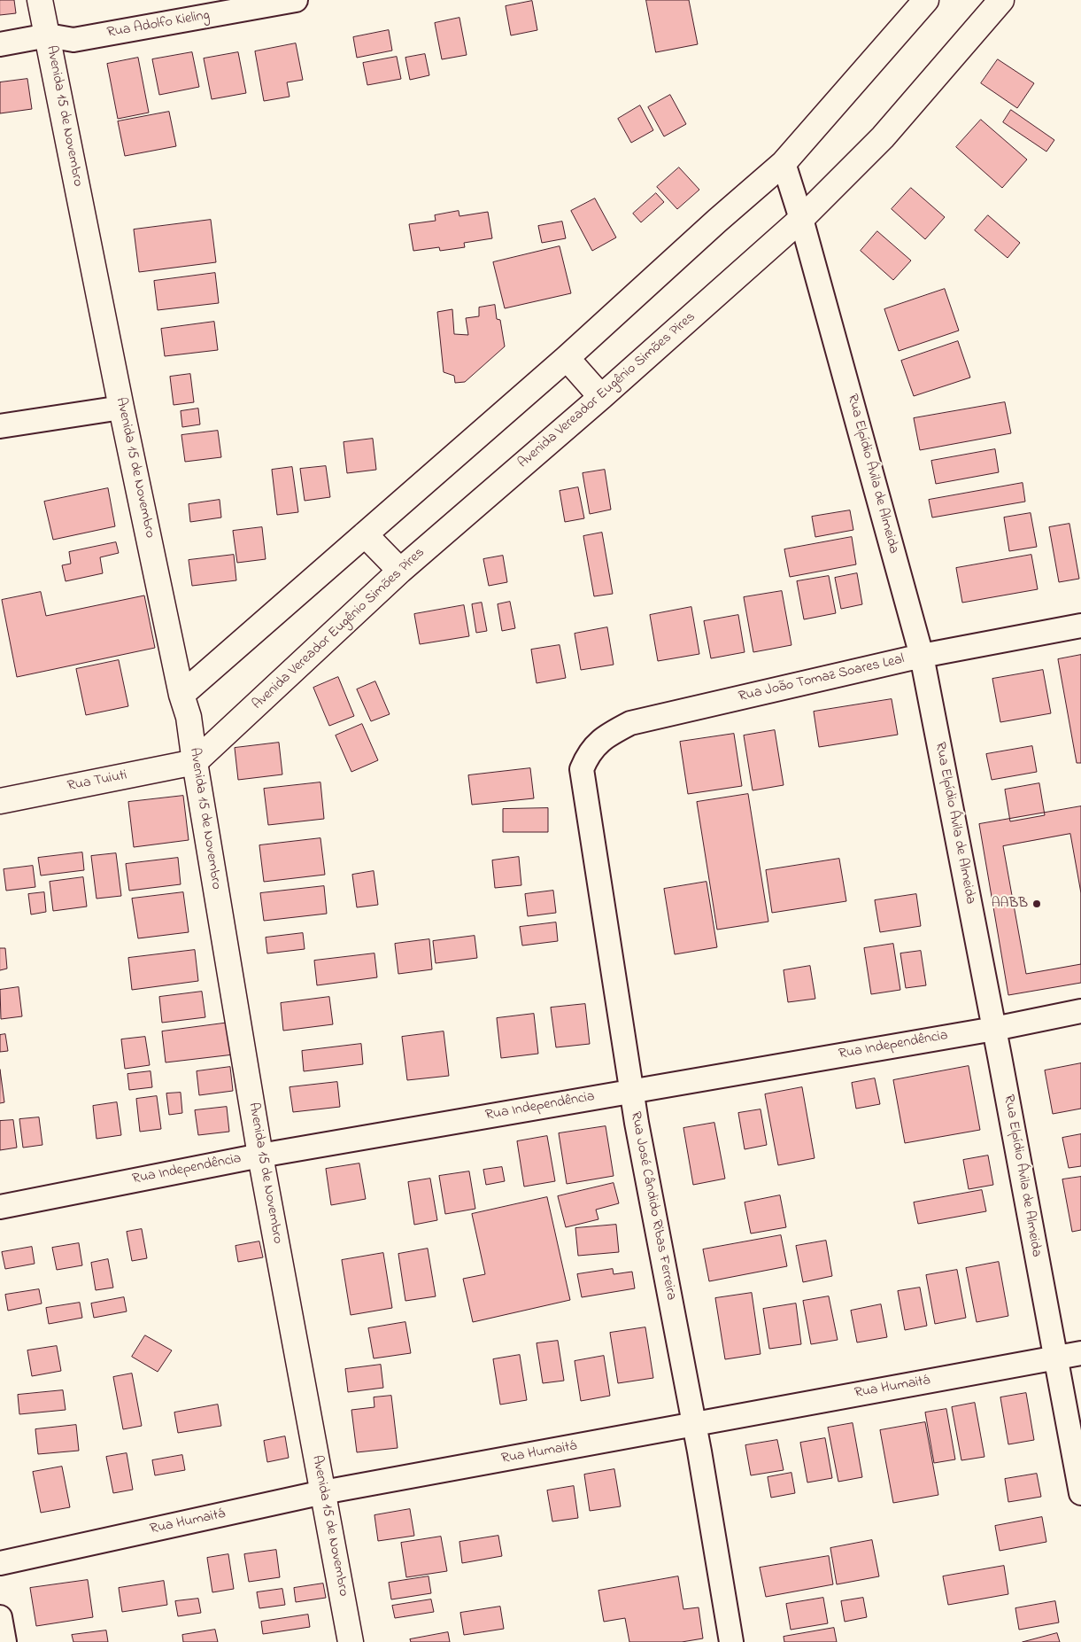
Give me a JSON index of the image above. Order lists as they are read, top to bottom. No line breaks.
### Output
{"streets":{"street":["Rua Adolfo Kieling","Avenida 15 de Novembro","Avenida Vereador Eugênio Simões Pires","Rua Elpídio Ávila de Almeida","Rua João Tomaz Soares Leal","Rua Tuiuti","Rua Independência","Rua José Cândido Ribas Ferreira","Rua Humaitá"]},"crossings":[["Rua Adolfo Kieling","Avenida 15 de Novembro"],["Avenida 15 de Novembro","Avenida Vereador Eugênio Simões Pires"],["Avenida 15 de Novembro","Rua Tuiuti"],["Avenida 15 de Novembro","Rua Independência"],["Avenida 15 de Novembro","Rua Humaitá"],["Avenida Vereador Eugênio Simões Pires","Rua Elpídio Ávila de Almeida"],["Avenida Vereador Eugênio Simões Pires","Rua Tuiuti"],["Rua Elpídio Ávila de Almeida","Rua João Tomaz Soares Leal"],["Rua Elpídio Ávila de Almeida","Rua Independência"],["Rua Elpídio Ávila de Almeida","Rua Humaitá"],["Rua João Tomaz Soares Leal","Rua José Cândido Ribas Ferreira"],["Rua Independência","Rua José Cândido Ribas Ferreira"],["Rua José Cândido Ribas Ferreira","Rua Humaitá"]],"places":["AABB"]}
